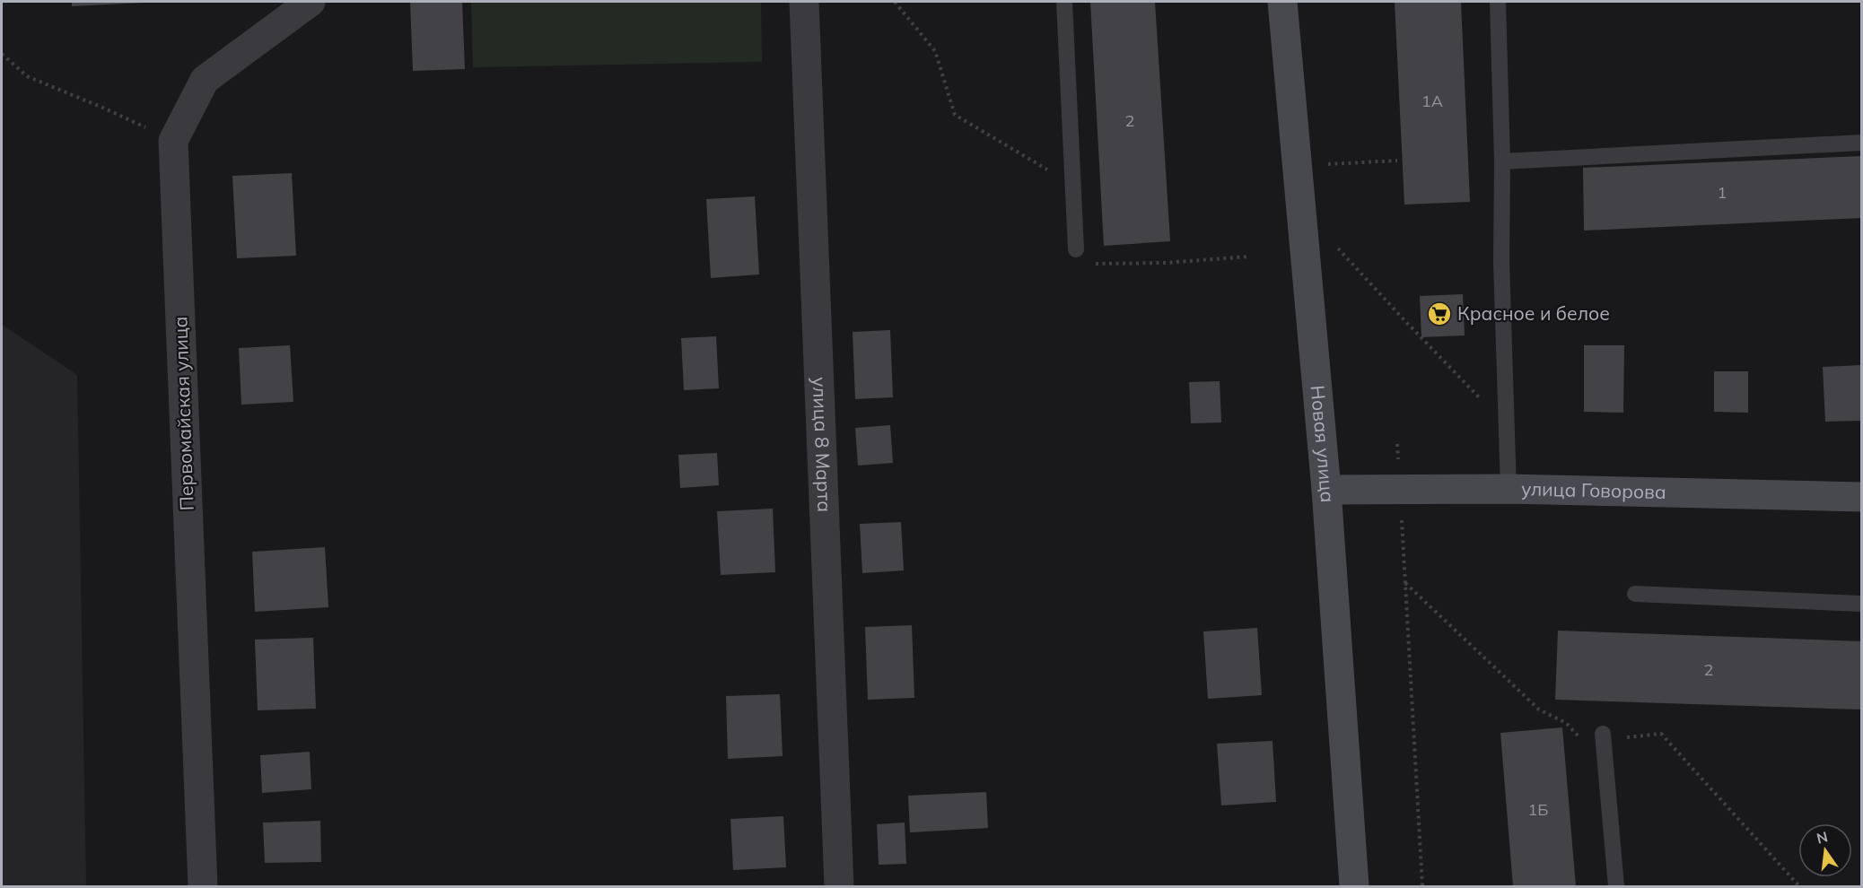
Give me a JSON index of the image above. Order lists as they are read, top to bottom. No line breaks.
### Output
{"streets":{"main road":["Новая улица","улица Говорова"],"street":["Первомайская улица","улица 8 Марта"]},"crossings":[["Новая улица","улица Говорова"]],"places":{"supermarket":["Красное и белое"]},"house_numbers":["1А","2","1","2","1Б"],"north":"top"}
